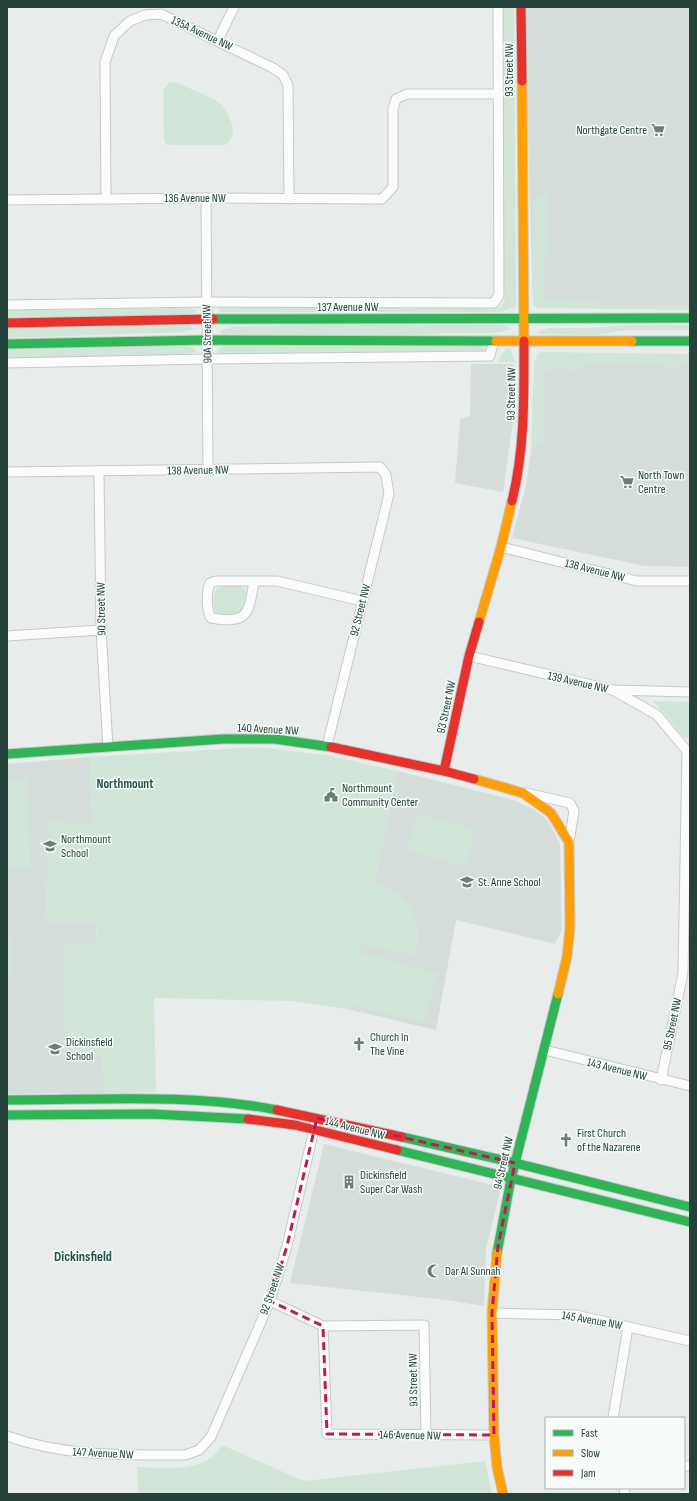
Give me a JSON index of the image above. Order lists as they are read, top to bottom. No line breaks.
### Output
{"streets":{"street":["135A Avenue NW","93 Street NW","136 Avenue NW","137 Avenue NW","90A Street NW","138 Avenue NW","90 Street NW","92 Street NW","139 Avenue NW","140 Avenue NW","95 Street NW","143 Avenue NW","144 Avenue NW","94 Street NW","145 Avenue NW","146 Avenue NW","147 Avenue NW"]},"crossings":[["135A Avenue NW","136 Avenue NW"],["93 Street NW","136 Avenue NW"],["93 Street NW","137 Avenue NW"],["93 Street NW","138 Avenue NW"],["93 Street NW","139 Avenue NW"],["93 Street NW","140 Avenue NW"],["93 Street NW","146 Avenue NW"],["136 Avenue NW","90A Street NW"],["137 Avenue NW","90A Street NW"],["90A Street NW","138 Avenue NW"],["138 Avenue NW","90 Street NW"],["138 Avenue NW","92 Street NW"],["90 Street NW","140 Avenue NW"],["92 Street NW","140 Avenue NW"],["92 Street NW","144 Avenue NW"],["92 Street NW","147 Avenue NW"],["139 Avenue NW","95 Street NW"],["140 Avenue NW","94 Street NW"],["95 Street NW","143 Avenue NW"],["143 Avenue NW","94 Street NW"],["144 Avenue NW","94 Street NW"],["94 Street NW","145 Avenue NW"],["94 Street NW","146 Avenue NW"]],"districts":["Northmount","Dickinsfield"],"places":{"supermarket":["Northgate Centre","North Town Centre"],"public building":["Northmount Community Center"],"school or university":["Northmount School","St. Anne School","Dickinsfield School"],"church":["Church In The Vine","First Church of the Nazarene"],"building":["Dickinsfield Super Car Wash"],"mosque":["Dar Al Sunnah"]},"legend":["Fast","Slow","Jam"]}
